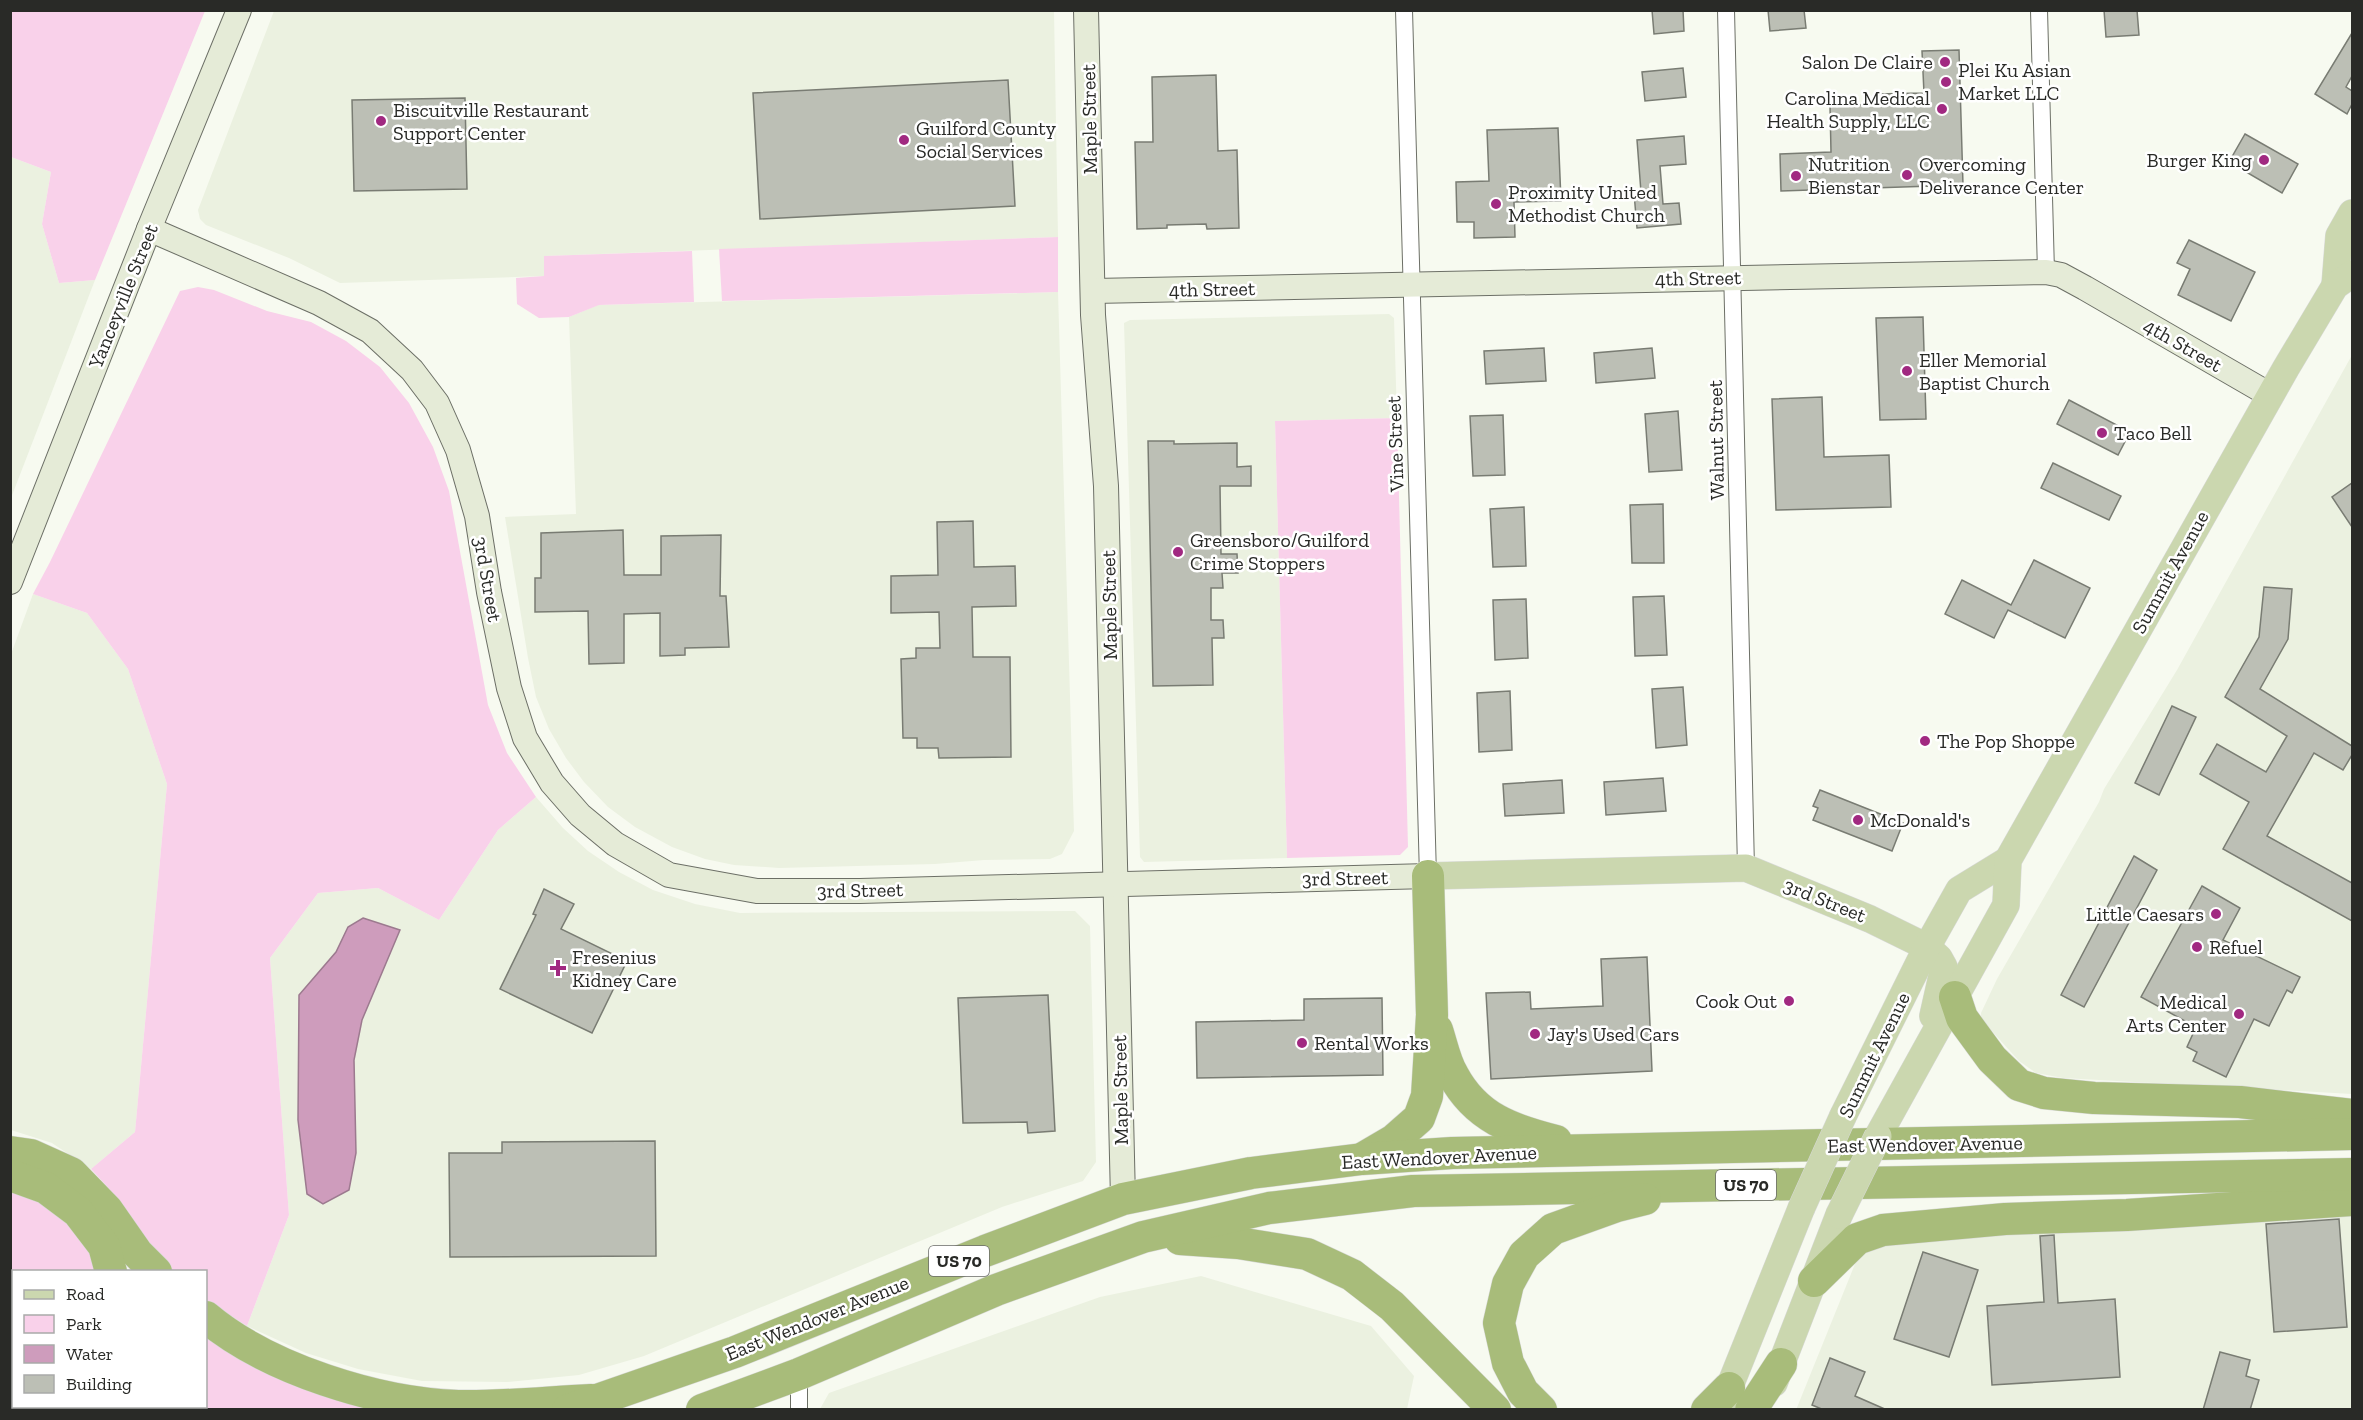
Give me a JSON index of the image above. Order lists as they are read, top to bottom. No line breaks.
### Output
{"streets":{"highway":["East Wendover Avenue","US 70"],"main road":["Summit Avenue","3rd Street"],"street":["Maple Street","4th Street","Yanceyville Street","Walnut Street","Vine Street"]},"crossings":[["Maple Street","4th Street"],["Maple Street","3rd Street"],["Maple Street","East Wendover Avenue"],["4th Street","Walnut Street"],["4th Street","Vine Street"],["4th Street","Summit Avenue"],["Yanceyville Street","3rd Street"],["Walnut Street","3rd Street"],["Vine Street","3rd Street"],["Summit Avenue","3rd Street"]],"places":{"other":["Salon De Claire","Plei Ku Asian Market LLC","Carolina Medical Health Supply, LLC","Biscuitville Restaurant Support Center","Guilford County Social Services","Burger King","Overcoming Deliverance Center","Nutrition Bienstar","Proximity United Methodist Church","Eller Memorial Baptist Church","Taco Bell","Greensboro/Guilford Crime Stoppers","The Pop Shoppe","McDonald's","Little Caesars","Refuel","Cook Out","Medical Arts Center","Jay's Used Cars","Rental Works"],"health":["Fresenius Kidney Care"]},"legend":["Road","Park","Water","Building"]}
